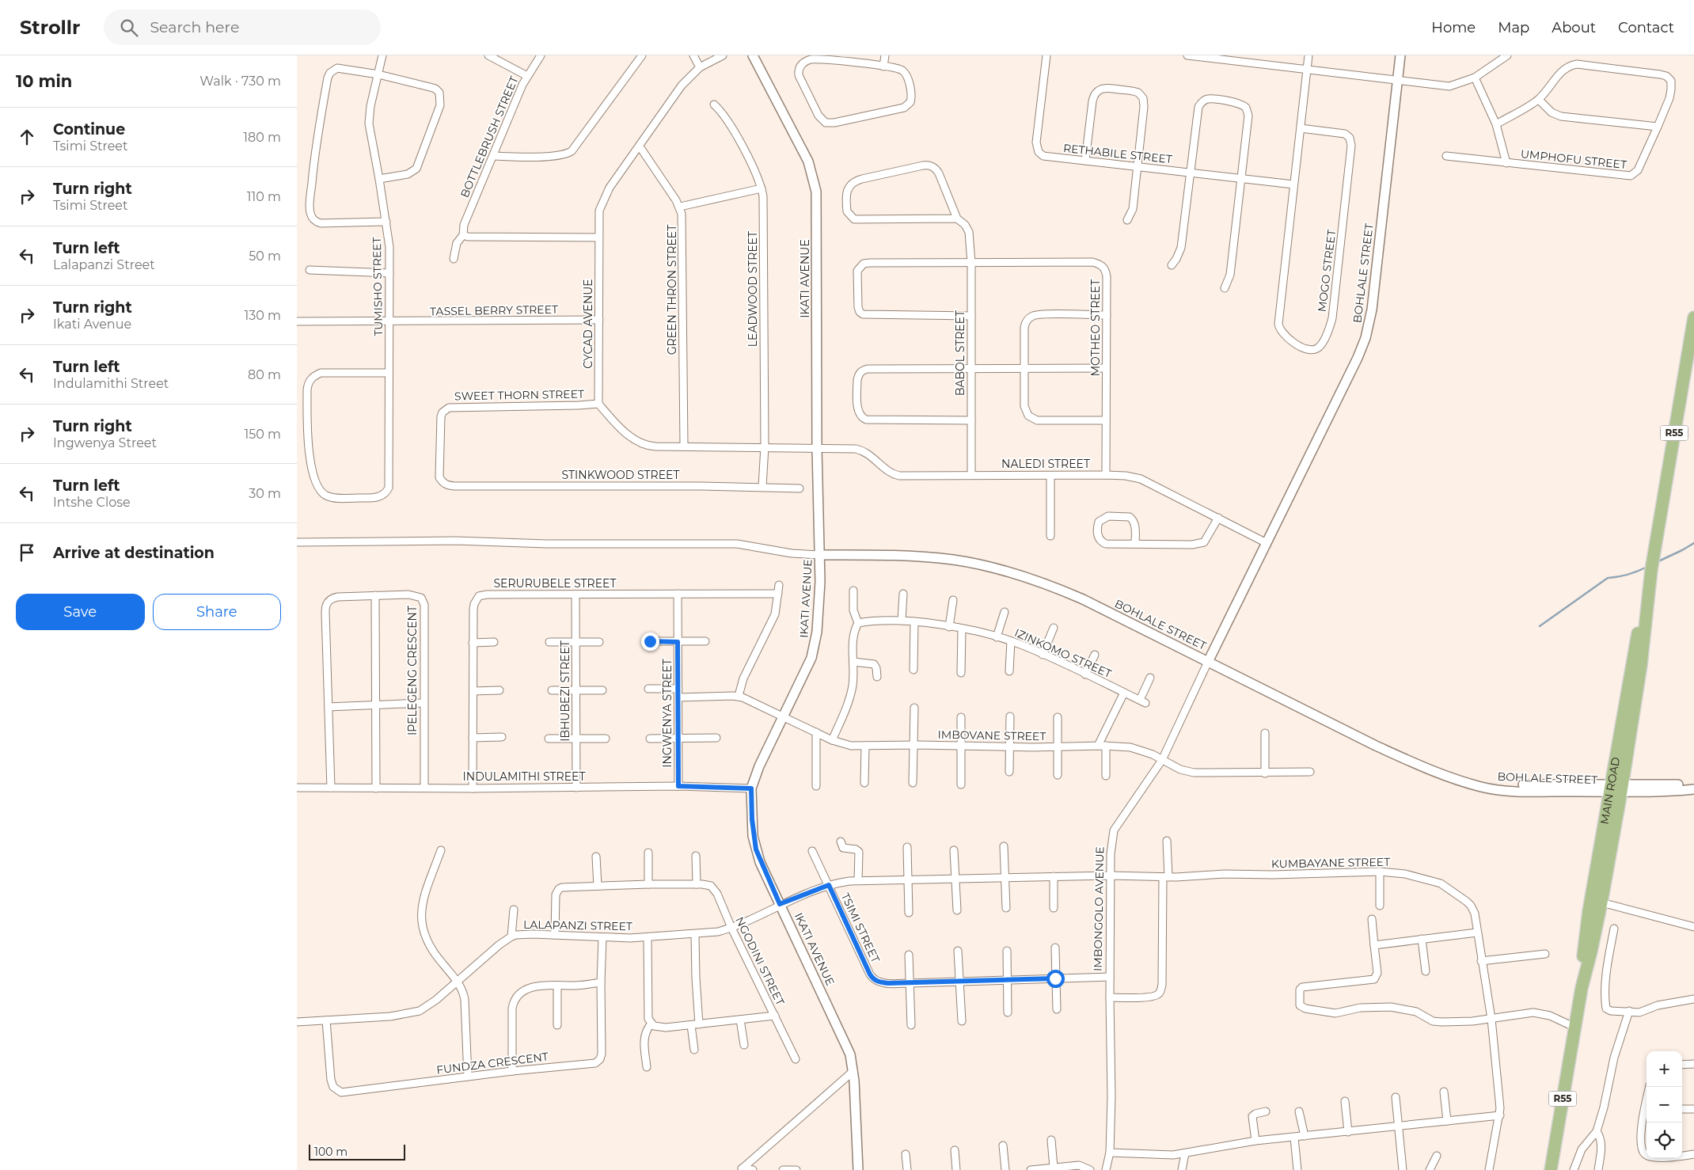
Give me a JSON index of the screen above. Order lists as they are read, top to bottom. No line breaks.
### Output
{"streets":{"main road":["R55","MAIN ROAD"],"street":["BOTTLEBRUSH STREET","RETHABILE STREET","UMPHOFU STREET","MOGO STREET","BOHLALE STREET","IKATI AVENUE","TUMISHO STREET","LEADWOOD STREET","GREEN THRON STREET","TASSEL BERRY STREET","CYCAD AVENUE","MOTHEO STREET","BABOL STREET","SWEET THORN STREET","NALEDI STREET","STINKWOOD STREET","SERURUBELE STREET","IZINKOMO STREET","IPELEGENG CRESCENT","IBHUBEZI STREET","INGWENYA STREET","IMBOVANE STREET","INDULAMITHI STREET","KUMBAYANE STREET","IMBONGOLO AVENUE","LALAPANZI STREET","TSIMI STREET","NGODINI STREET","FUNDZA CRESCENT"]},"crossings":[["RETHABILE STREET","MOGO STREET"],["BOHLALE STREET","IKATI AVENUE"],["BOHLALE STREET","NALEDI STREET"],["BOHLALE STREET","MAIN ROAD"],["BOHLALE STREET","IMBONGOLO AVENUE"],["IKATI AVENUE","NALEDI STREET"],["IKATI AVENUE","IMBOVANE STREET"],["IKATI AVENUE","INDULAMITHI STREET"],["IKATI AVENUE","LALAPANZI STREET"],["TUMISHO STREET","TASSEL BERRY STREET"],["LEADWOOD STREET","STINKWOOD STREET"],["GREEN THRON STREET","CYCAD AVENUE"],["TASSEL BERRY STREET","CYCAD AVENUE"],["CYCAD AVENUE","SWEET THORN STREET"],["MOTHEO STREET","BABOL STREET"],["MOTHEO STREET","NALEDI STREET"],["BABOL STREET","NALEDI STREET"],["SWEET THORN STREET","STINKWOOD STREET"],["NALEDI STREET","IMBONGOLO AVENUE"],["SERURUBELE STREET","IBHUBEZI STREET"],["SERURUBELE STREET","INGWENYA STREET"],["SERURUBELE STREET","INDULAMITHI STREET"],["IPELEGENG CRESCENT","INDULAMITHI STREET"],["IBHUBEZI STREET","INDULAMITHI STREET"],["INGWENYA STREET","IMBOVANE STREET"],["INGWENYA STREET","INDULAMITHI STREET"],["IMBOVANE STREET","IMBONGOLO AVENUE"],["KUMBAYANE STREET","IMBONGOLO AVENUE"],["KUMBAYANE STREET","LALAPANZI STREET"],["IMBONGOLO AVENUE","LALAPANZI STREET"],["IMBONGOLO AVENUE","TSIMI STREET"],["LALAPANZI STREET","TSIMI STREET"],["LALAPANZI STREET","NGODINI STREET"],["LALAPANZI STREET","FUNDZA CRESCENT"]],"scale_bar":"100 m","page":{"header":"Strollr","search":"Search here","nav":["Home","Map","About","Contact"],"heading":["10 min","Walk · 730 m"],"list":[["Continue","Tsimi Street","180 m"],["Turn right","Tsimi Street","110 m"],["Turn left","Lalapanzi Street","50 m"],["Turn right","Ikati Avenue","130 m"],["Turn left","Indulamithi Street","80 m"],["Turn right","Ingwenya Street","150 m"],["Turn left","Intshe Close","30 m"],"Arrive at destination"],"buttons":["Save","Share"],"map_buttons":["+","−"],"scale":"100 m"}}
